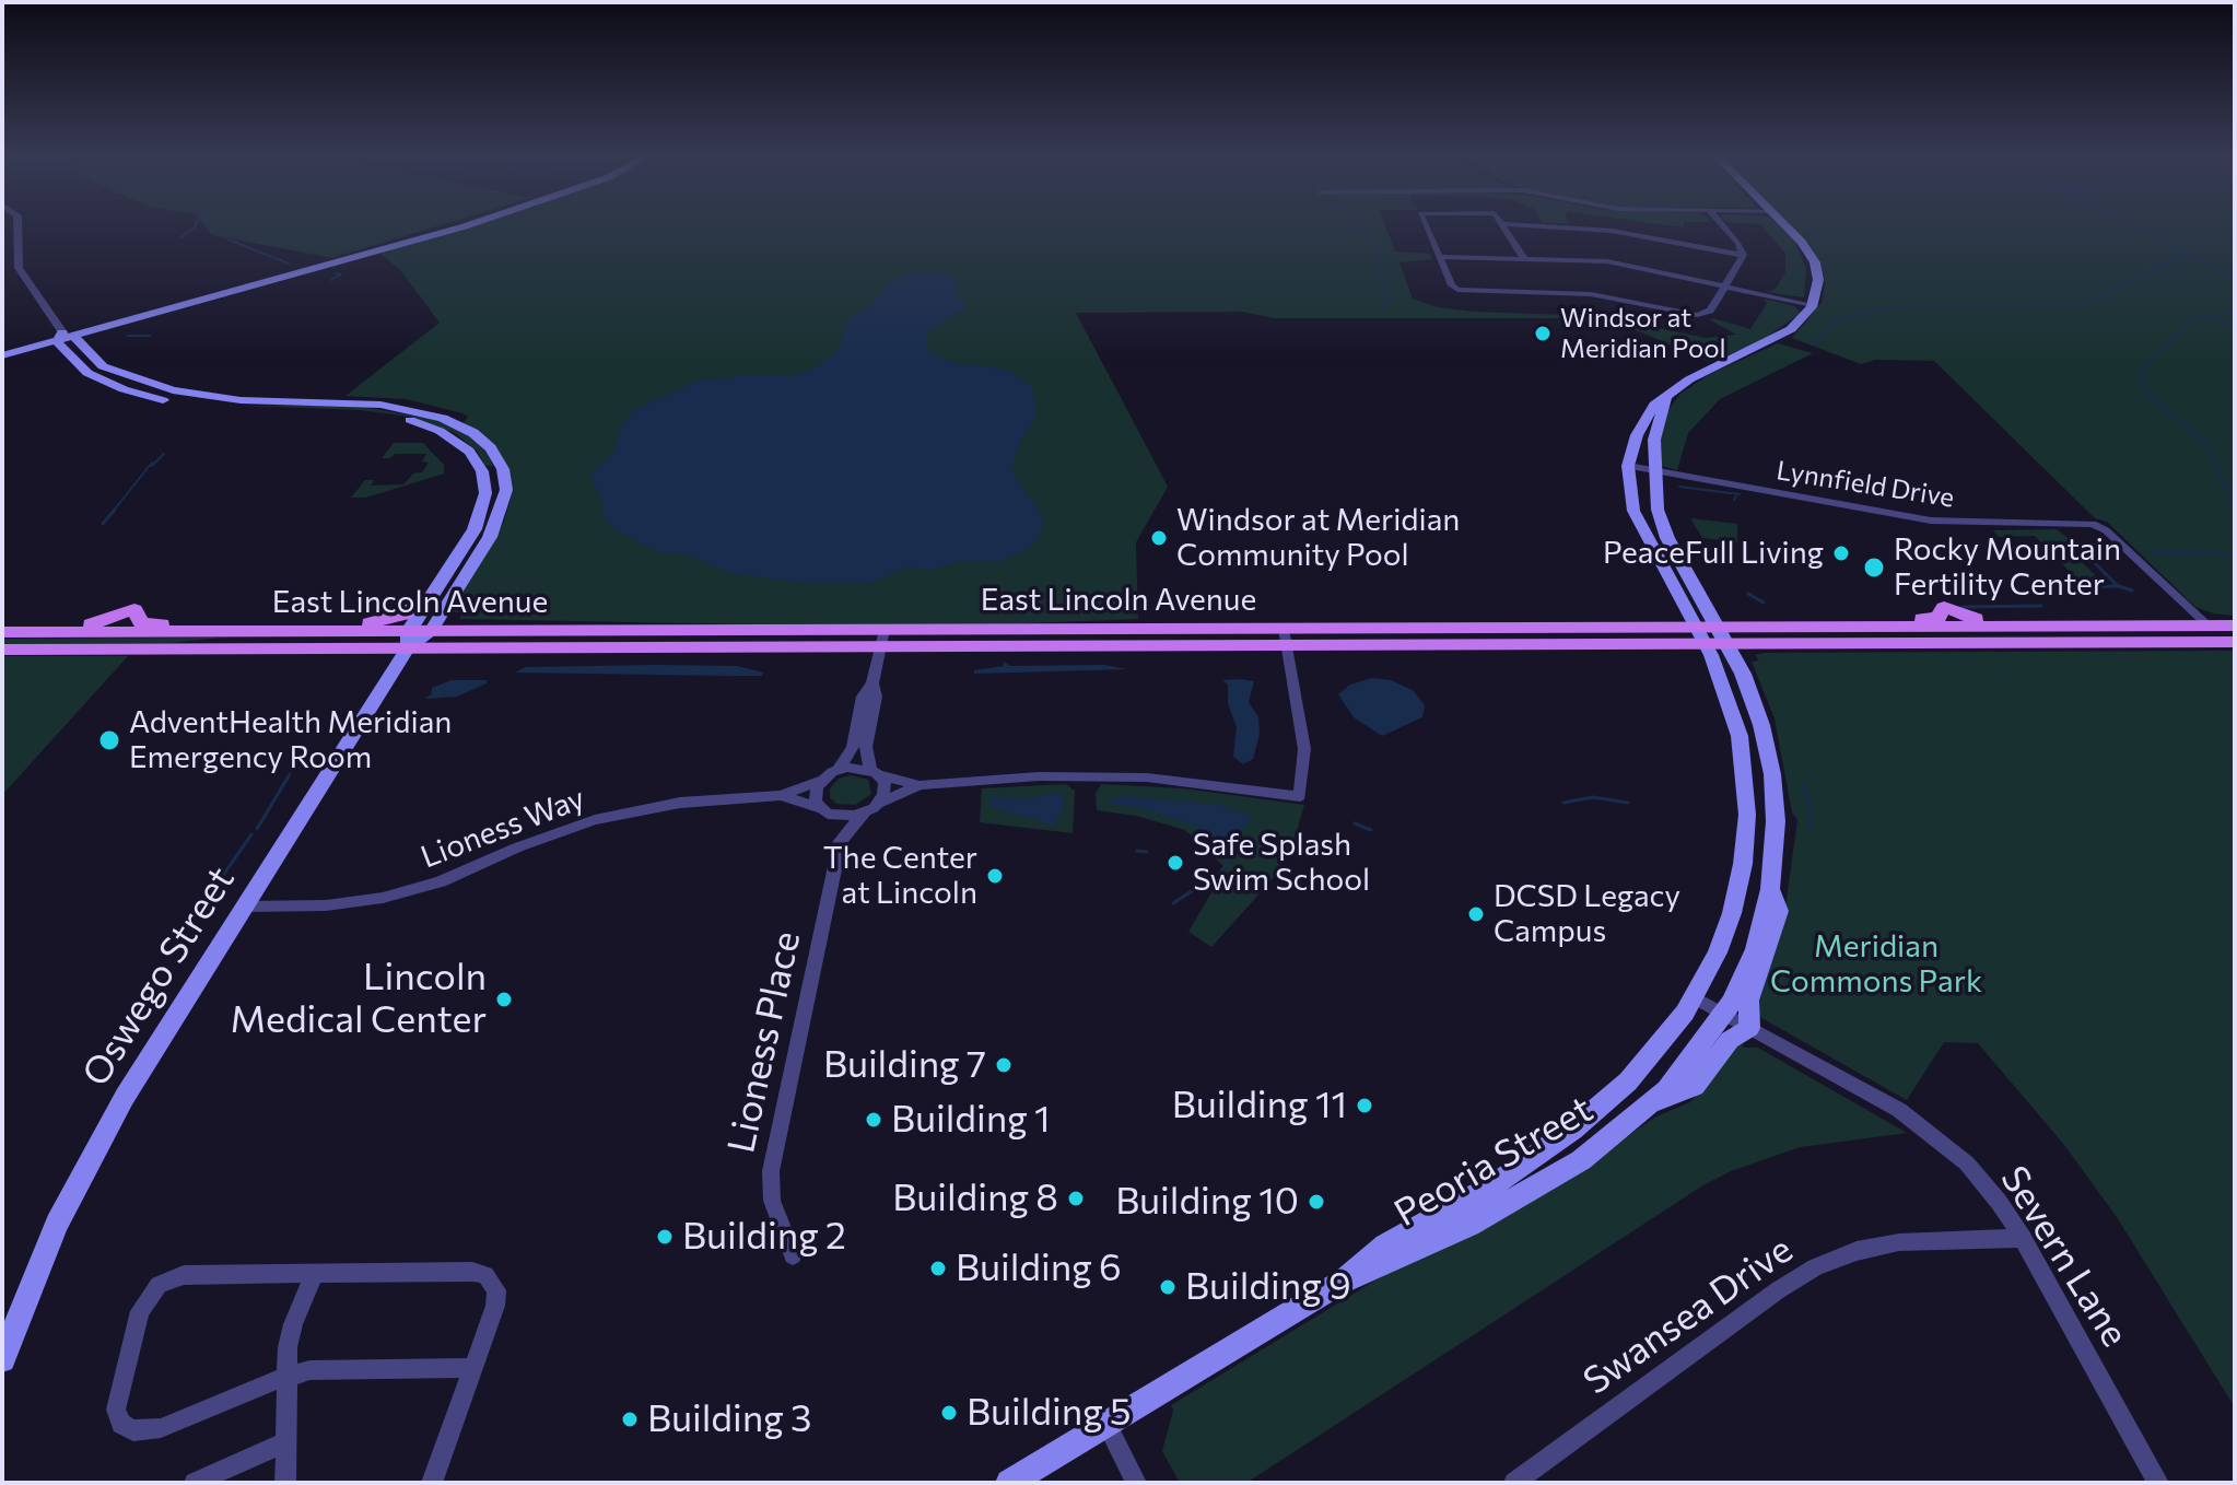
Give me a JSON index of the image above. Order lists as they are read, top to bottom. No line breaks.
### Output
{"streets":{"main road":["East Lincoln Avenue","Oswego Street","Peoria Street"],"street":["Lynnfield Drive","Lioness Way","Lioness Place","Severn Lane","Swansea Drive"]},"crossings":[["Lynnfield Drive","East Lincoln Avenue"],["Lynnfield Drive","Peoria Street"],["East Lincoln Avenue","Oswego Street"],["East Lincoln Avenue","Peoria Street"],["Lioness Way","Oswego Street"],["Lioness Way","Lioness Place"],["Peoria Street","Severn Lane"],["Severn Lane","Swansea Drive"]],"parks":["Meridian Commons Park"],"places":["Windsor at Meridian Pool","Windsor at Meridian Community Pool","PeaceFull Living","Rocky Mountain Fertility Center","AdventHealth Meridian Emergency Room","Safe Splash Swim School","The Center at Lincoln","DCSD Legacy Campus","Lincoln Medical Center","Building 7","Building 11","Building 1","Building 8","Building 10","Building 2","Building 6","Building 9","Building 5","Building 3"]}
